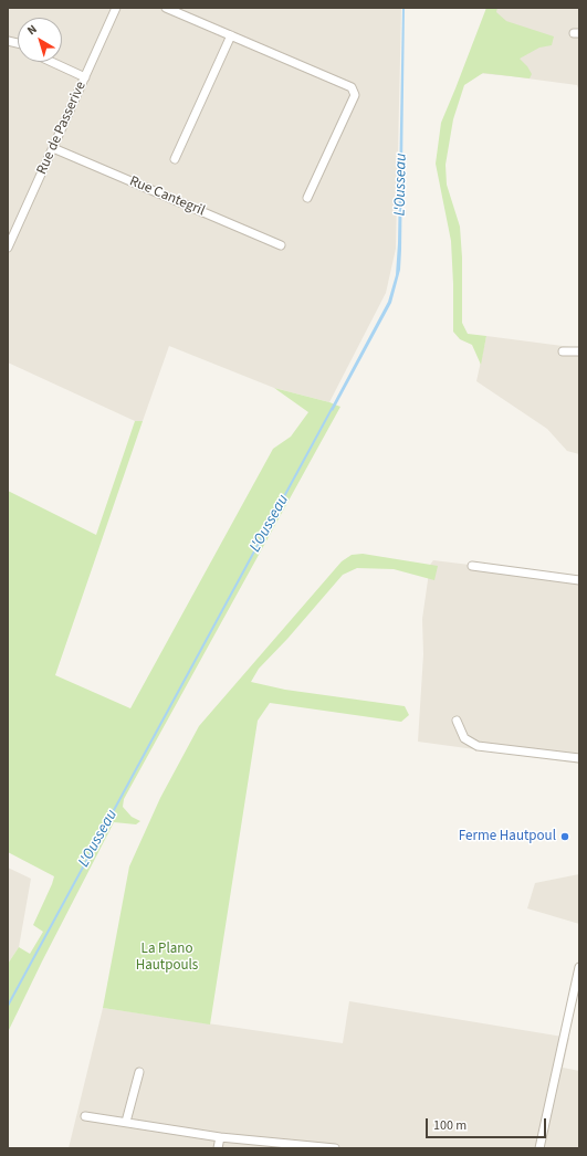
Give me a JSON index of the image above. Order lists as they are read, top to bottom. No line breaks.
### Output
{"streets":{"street":["Rue de Passerive","Rue Cantegril"]},"crossings":[["Rue de Passerive","Rue Cantegril"]],"water":["L'Ousseau"],"parks":["La Plano Hautpouls"],"places":["Ferme Hautpoul"],"scale_bar":"100 m","north":"top left"}
